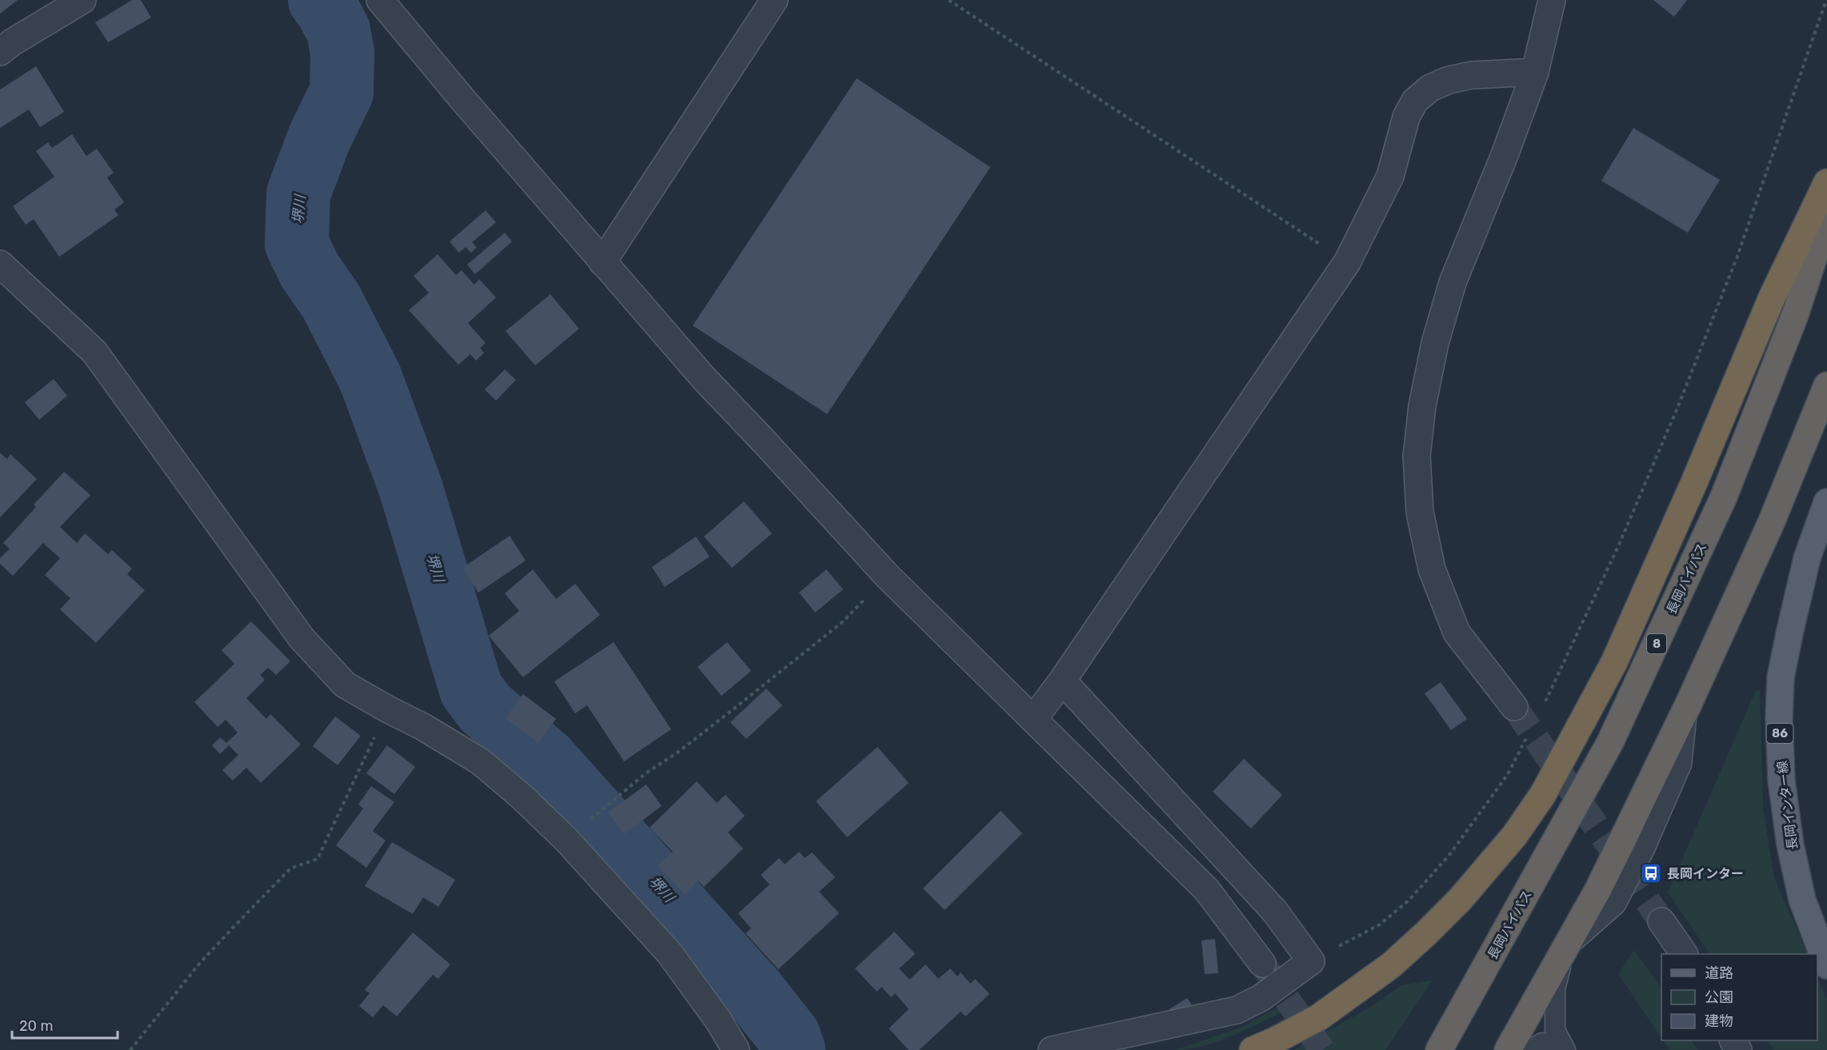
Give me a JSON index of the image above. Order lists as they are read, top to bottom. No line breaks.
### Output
{"streets":{"highway":["長岡バイパス","8"],"main road":["86","長岡インター線"]},"water":["堺川"],"places":{"bus stop":["長岡インター"]},"legend":["道路","公園","建物"],"scale_bar":"20 m"}
